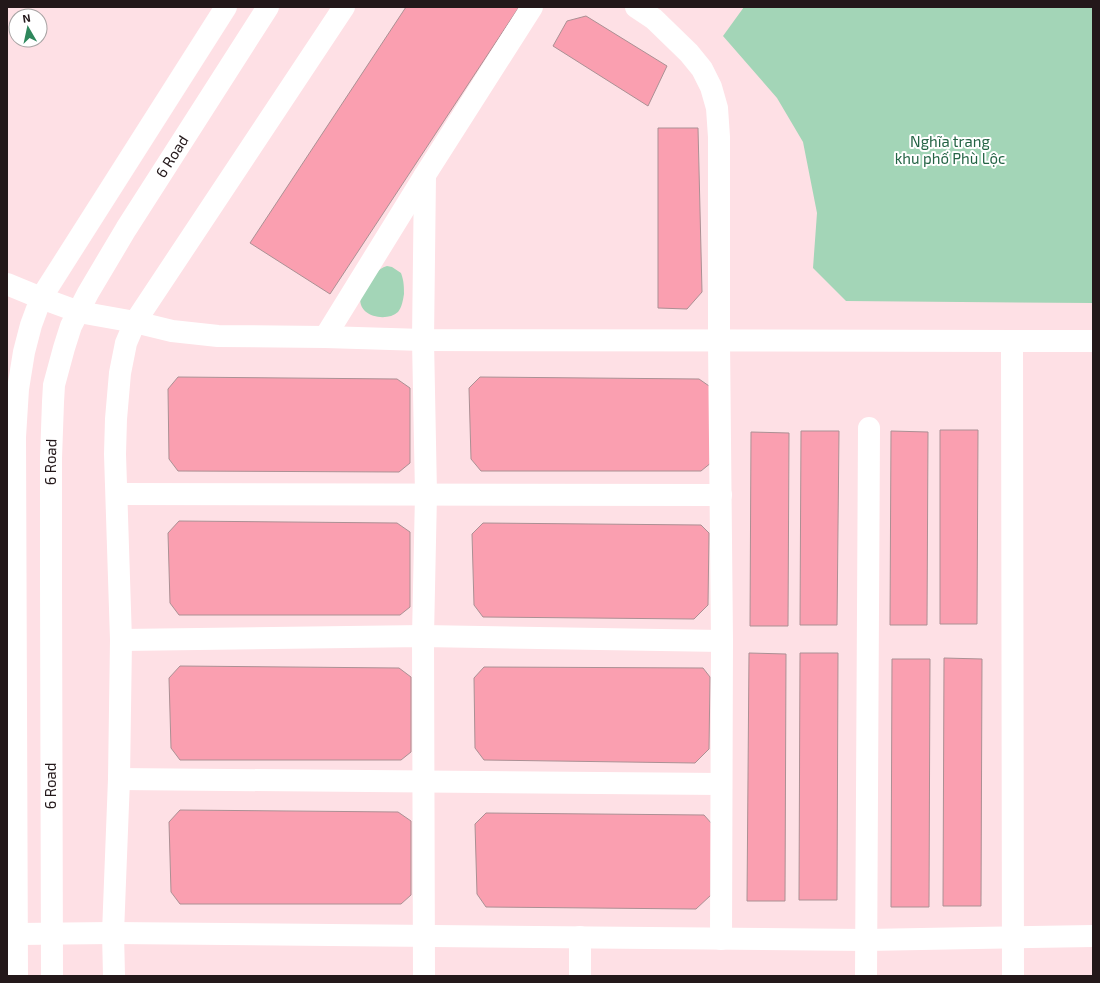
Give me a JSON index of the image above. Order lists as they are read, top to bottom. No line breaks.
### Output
{"streets":{"street":["6 Road"]},"parks":["Nghĩa trang khu phố Phù Lộc"],"north":"top"}
